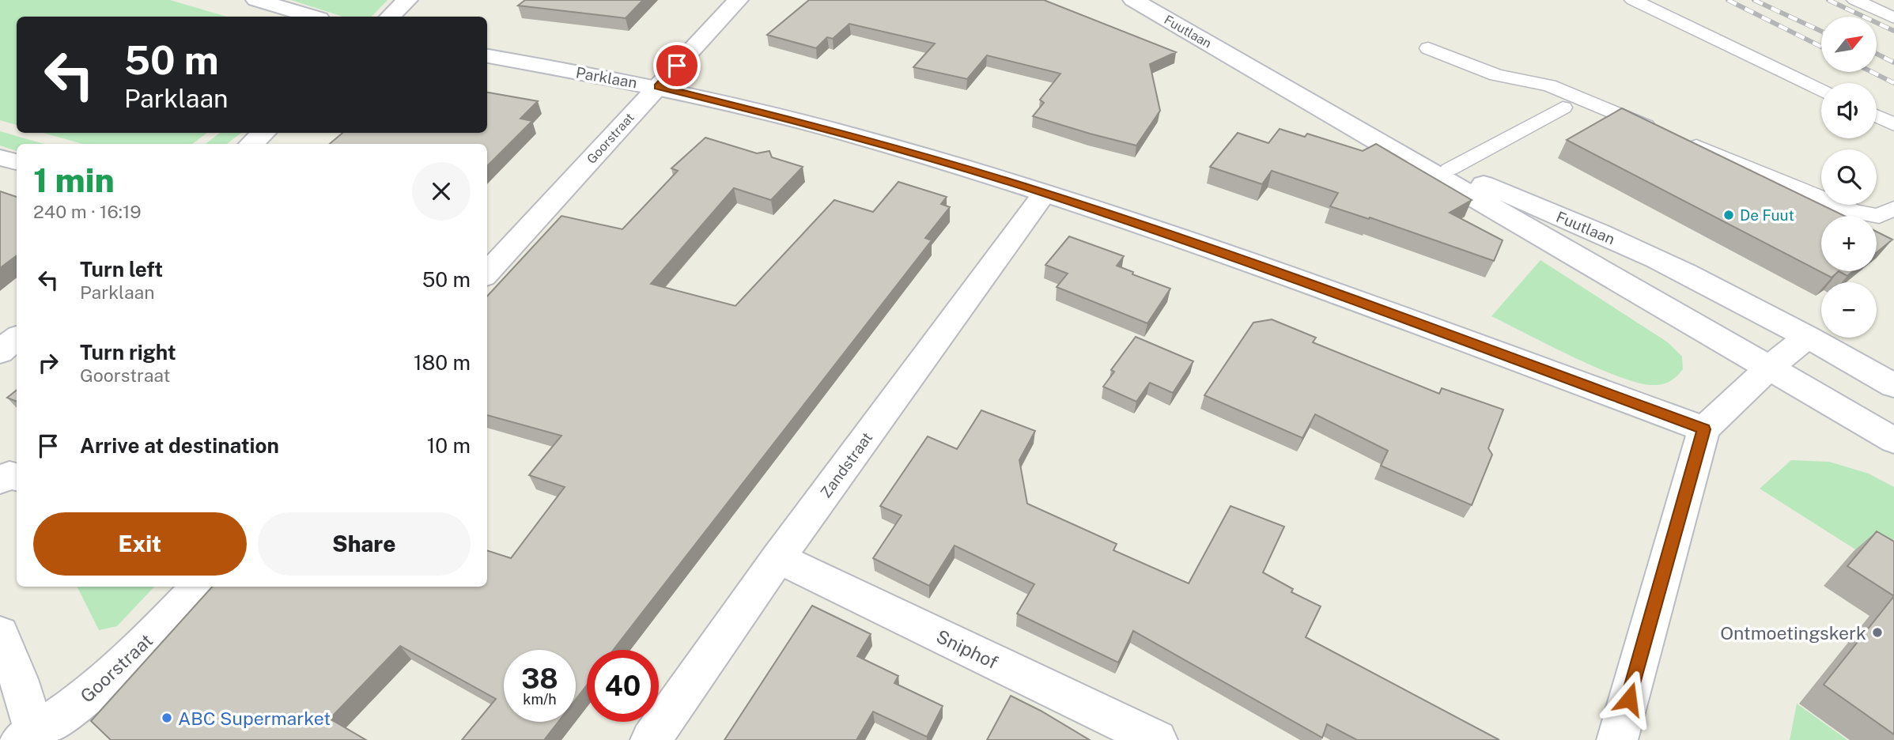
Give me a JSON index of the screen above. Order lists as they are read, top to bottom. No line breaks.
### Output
{"streets":{"street":["Fuutlaan","Parklaan","Goorstraat","Zandstraat","Sniphof"]},"crossings":[["Parklaan","Goorstraat"],["Parklaan","Zandstraat"],["Zandstraat","Sniphof"]],"places":["De Fuut","Ontmoetingskerk","ABC Supermarket"],"north":"top right","page":{"map_buttons":["+","−"],"turn":["50 m","Parklaan"],"heading":["1 min","240 m · 16:19"],"list":[{"name":"Turn left","note":"Parklaan","value":"50 m"},{"name":"Turn right","note":"Goorstraat","value":"180 m"},{"name":"Arrive at destination","value":"10 m"}],"buttons":["Exit","Share"],"speed":"38 km/h","limit":"40"}}
